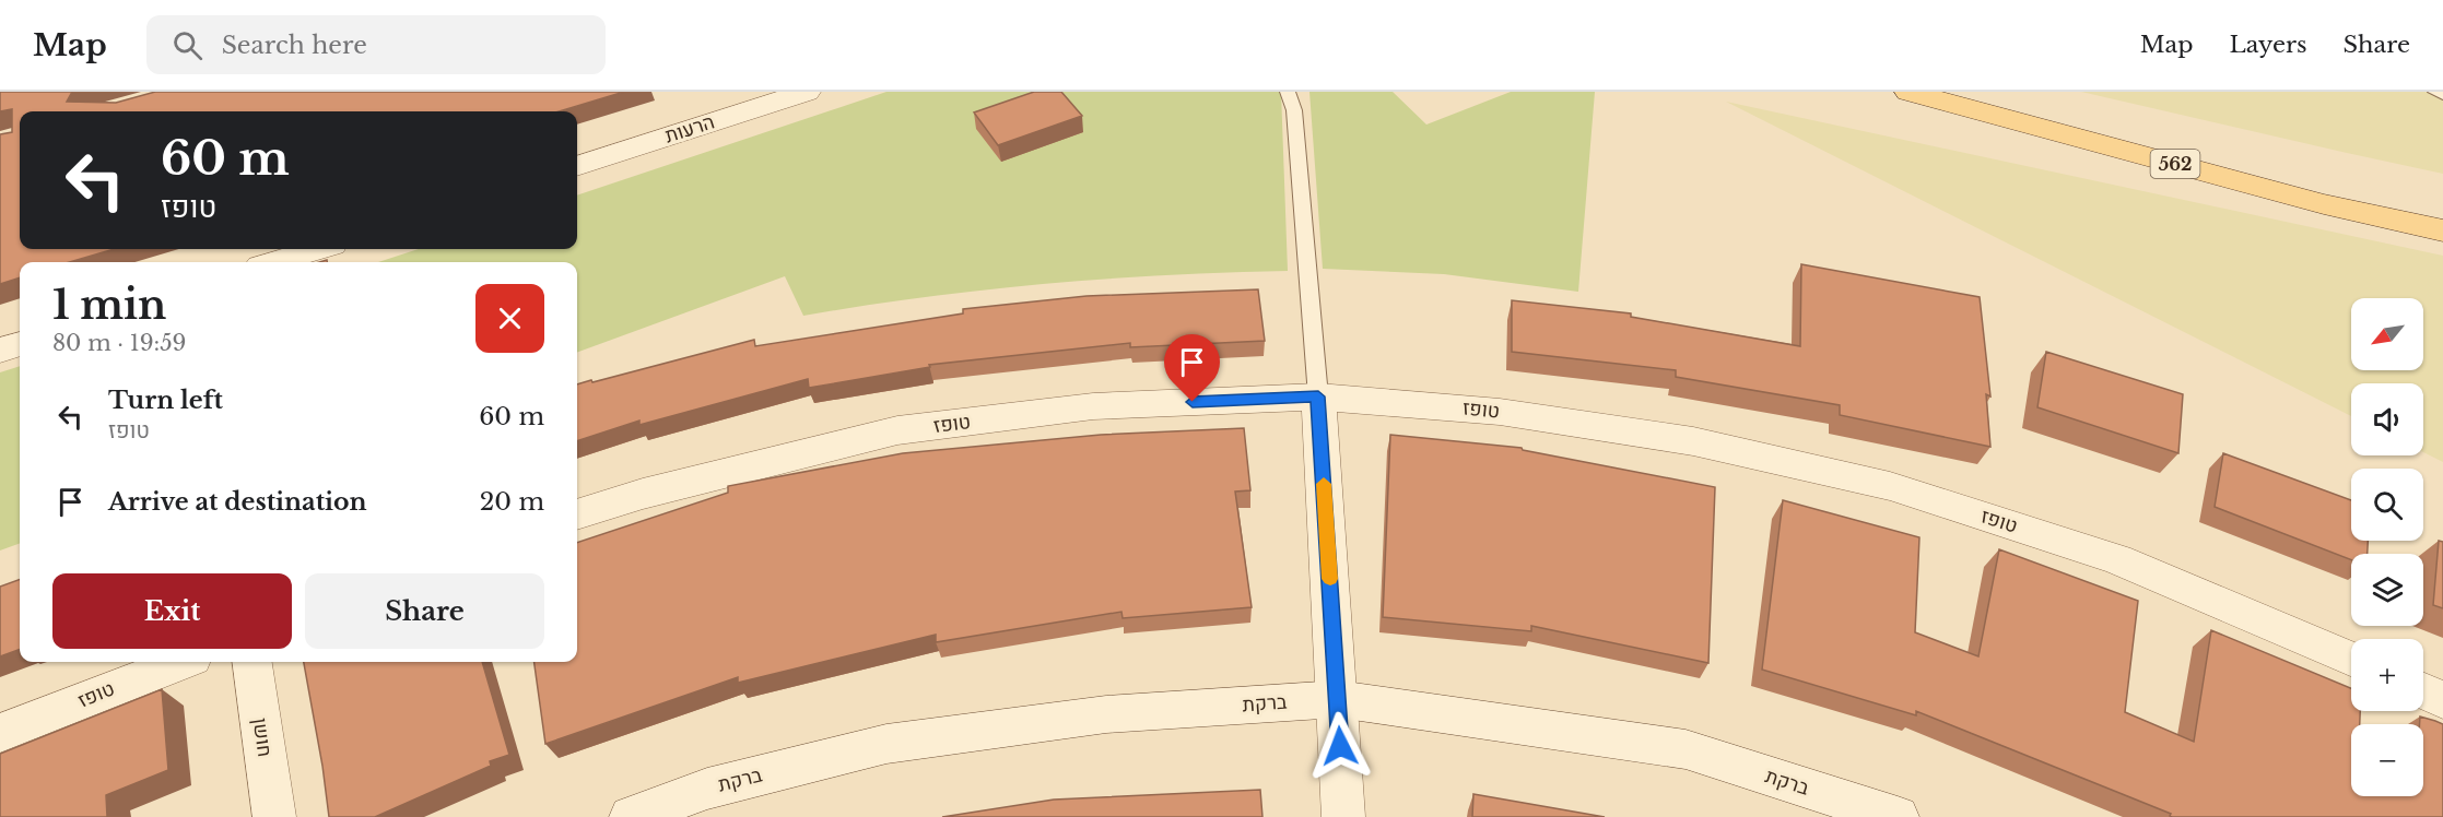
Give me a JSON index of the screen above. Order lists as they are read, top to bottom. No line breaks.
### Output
{"streets":{"main road":["562"],"street":["הרעות","טופז","ברקת","חושן"]},"north":"bottom left","page":{"header":"Map","search":"Search here","nav":["Map","Layers","Share"],"turn":["60 m","טופז"],"heading":["1 min","80 m · 19:59"],"map_buttons":["+","−"],"list":[{"name":"Turn left","note":"טופז","value":"60 m"},{"name":"Arrive at destination","value":"20 m"}],"buttons":["Exit","Share"]}}
